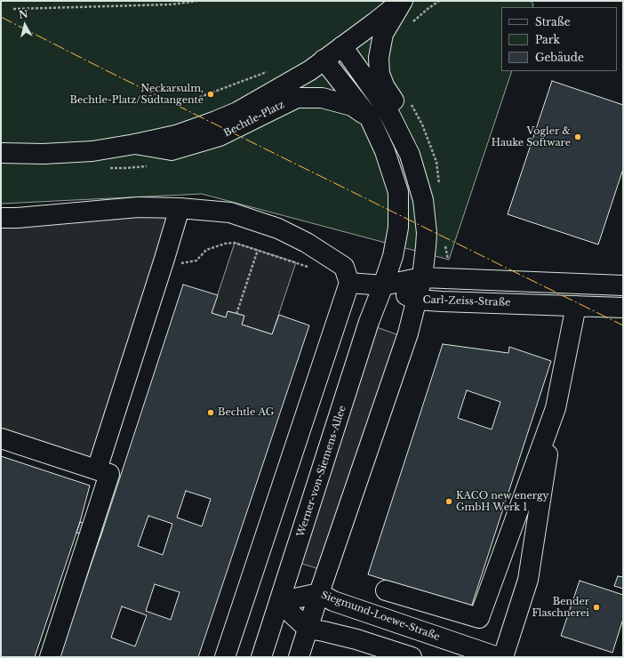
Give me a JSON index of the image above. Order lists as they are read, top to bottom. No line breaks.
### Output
{"streets":{"street":["Bechtle-Platz","Carl-Zeiss-Straße","Werner-von-Siemens-Allee","Siegmund-Loewe-Straße"]},"crossings":[["Carl-Zeiss-Straße","Werner-von-Siemens-Allee"],["Werner-von-Siemens-Allee","Siegmund-Loewe-Straße"]],"places":["Neckarsulm, Bechtle-Platz/Südtangente","Vogler & Hauke Software","Bechtle AG","KACO new energy GmbH Werk 1","Bender Flaschnerei"],"legend":["Straße","Park","Gebäude"],"north":"top"}
